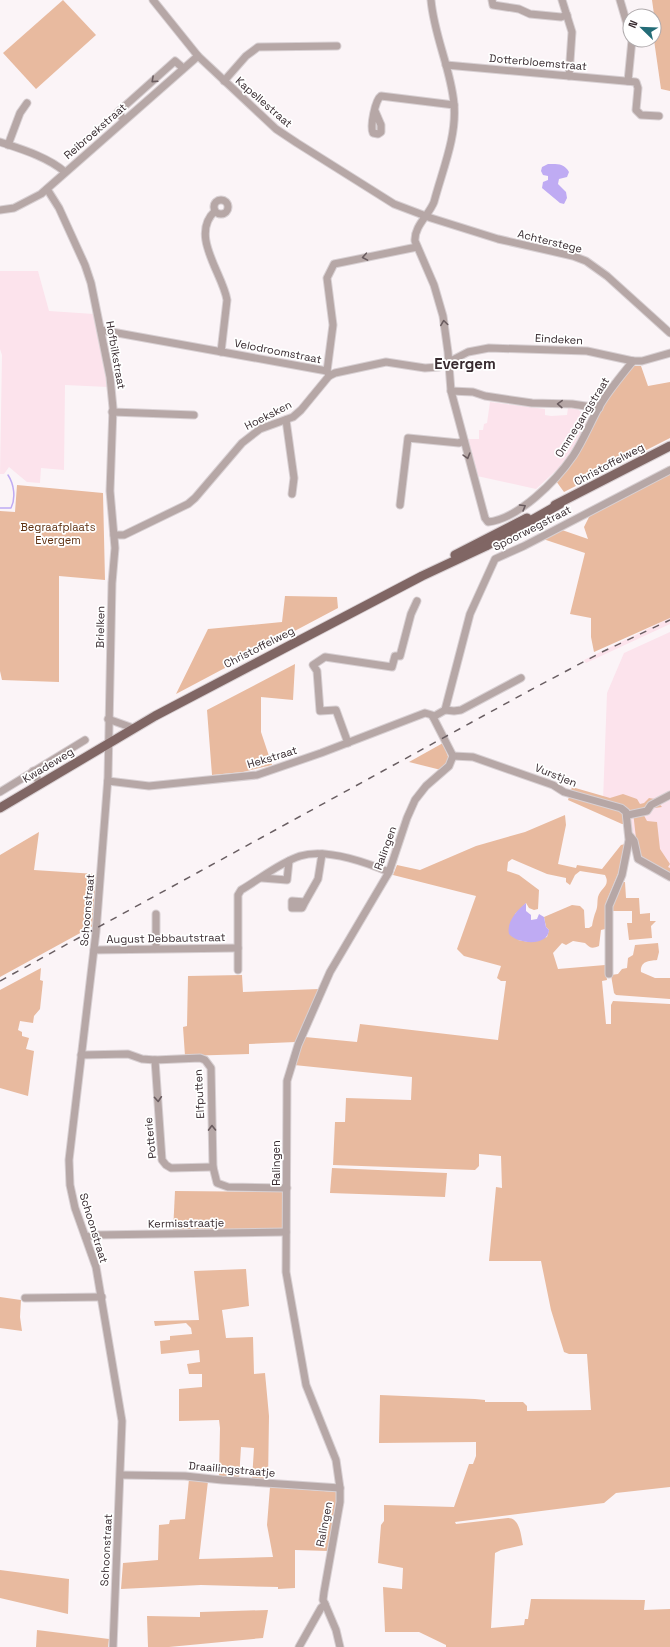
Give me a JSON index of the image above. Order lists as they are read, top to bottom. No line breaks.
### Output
{"streets":{"main road":["Christoffelweg","Kwadeweg"],"street":["Dotterbloemstraat","Kapellestraat","Reibroekstraat","Achterstege","Eindeken","Velodroomstraat","Hofbilkstraat","Hoeksken","Ommegangstraat","Spoorwegstraat","Brielken","Hekstraat","Vurstjen","Ralingen","Schoonstraat","August Debbautstraat","Elfputten","Potterie","Kermisstraatje","Draailingstraatje"]},"crossings":[["Kapellestraat","Reibroekstraat"],["Kapellestraat","Achterstege"],["Reibroekstraat","Hofbilkstraat"],["Eindeken","Ommegangstraat"],["Velodroomstraat","Hofbilkstraat"],["Velodroomstraat","Hoeksken"],["Hofbilkstraat","Hoeksken"],["Hofbilkstraat","Brielken"],["Hoeksken","Brielken"],["Christoffelweg","Brielken"],["Christoffelweg","Kwadeweg"],["Christoffelweg","Schoonstraat"],["Brielken","Kwadeweg"],["Brielken","Schoonstraat"],["Hekstraat","Schoonstraat"],["Kwadeweg","Schoonstraat"],["Vurstjen","Ralingen"],["Ralingen","Elfputten"],["Ralingen","Kermisstraatje"],["Ralingen","Draailingstraatje"],["Schoonstraat","August Debbautstraat"],["Schoonstraat","Elfputten"],["Schoonstraat","Kermisstraatje"],["Schoonstraat","Draailingstraatje"],["Elfputten","Potterie"]],"districts":["Evergem"],"parks":["Begraafplaats Evergem"],"north":"top left"}
